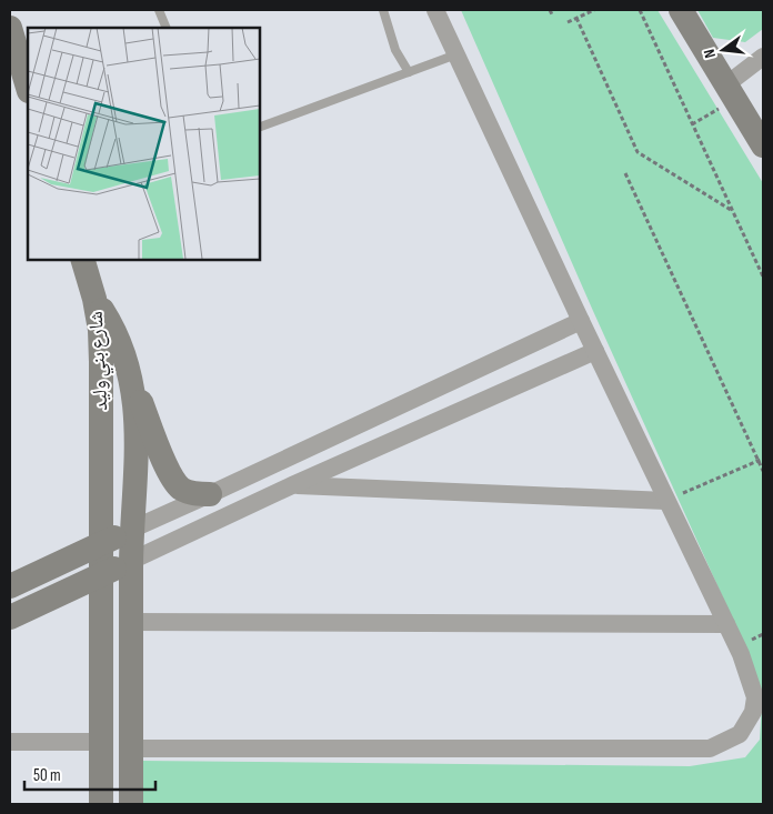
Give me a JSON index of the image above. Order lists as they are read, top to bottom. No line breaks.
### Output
{"streets":{"street":["شارع بني وليد"]},"scale_bar":"50 m","north":"left"}
